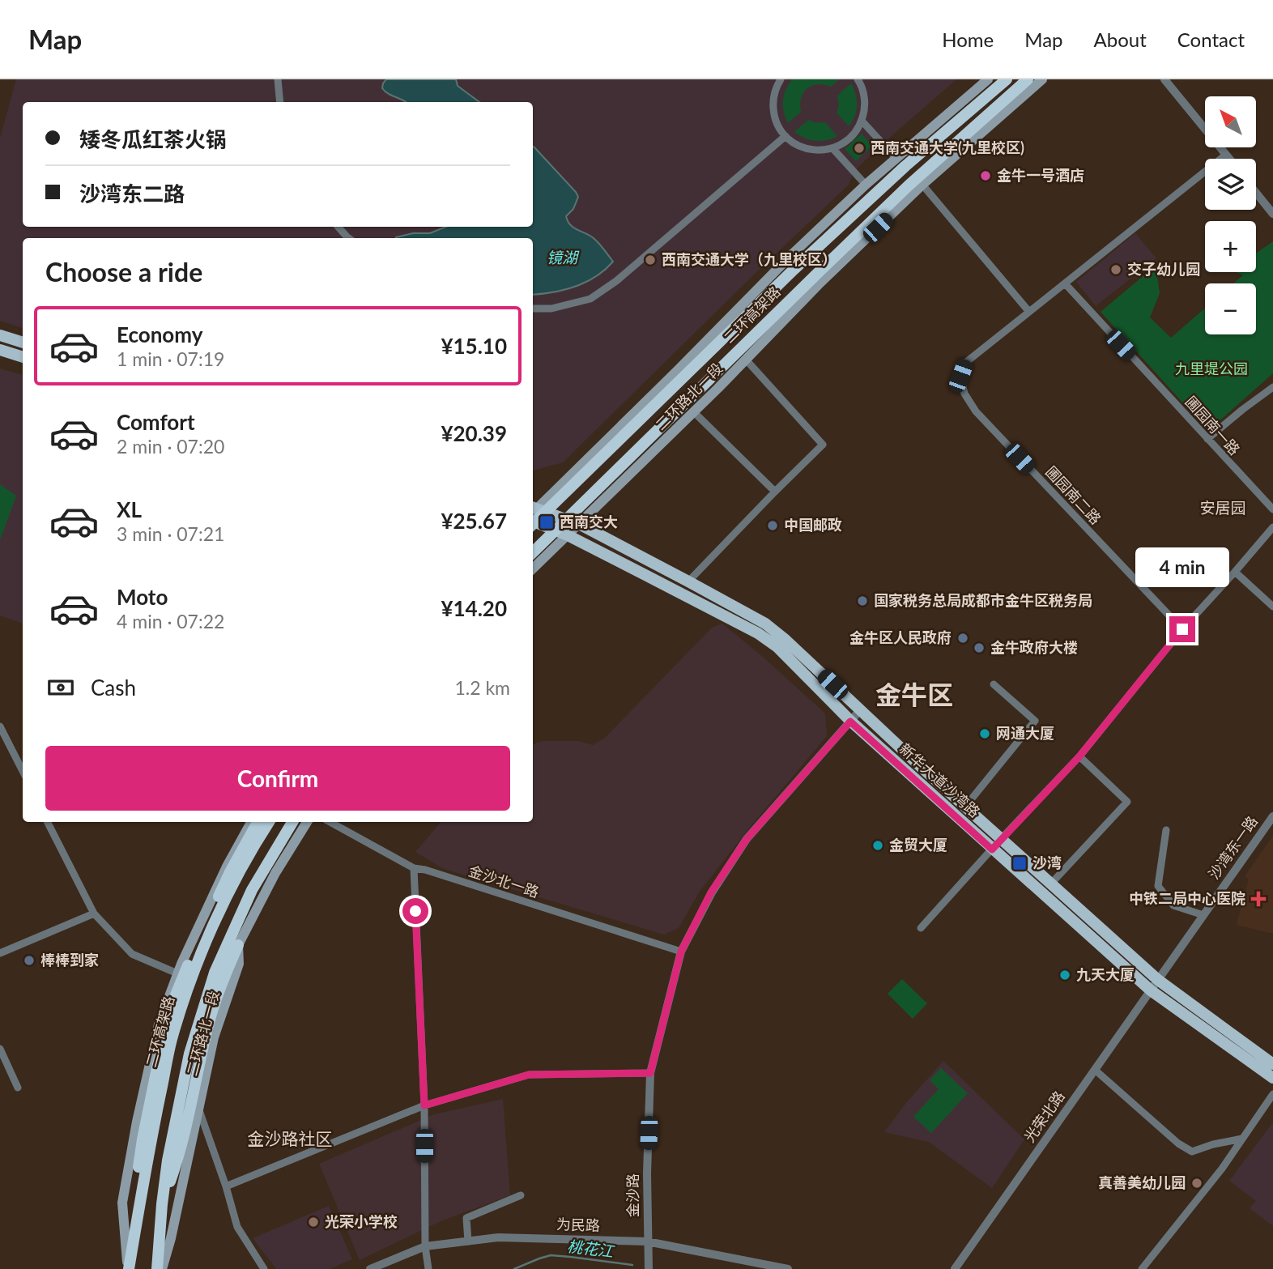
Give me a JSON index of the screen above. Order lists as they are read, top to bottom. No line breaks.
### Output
{"streets":{"highway":["二环高架路"],"main road":["二环路北一段","新华大道沙湾路"],"street":["圃园南一路","圃园南二路","沙湾东一路","金沙北一路","光荣北路","金沙路","为民路"]},"crossings":[["二环路北一段","新华大道沙湾路"],["圃园南一路","圃园南二路"],["新华大道沙湾路","沙湾东一路"],["新华大道沙湾路","光荣北路"],["新华大道沙湾路","金沙路"],["沙湾东一路","光荣北路"],["金沙北一路","金沙路"],["金沙路","为民路"]],"districts":["安居园","金牛区","金沙路社区"],"water":["镜湖","桃花江"],"parks":["九里堤公园"],"places":{"other":["西南交通大学(九里校区)","金牛一号酒店","西南交通大学（九里校区）","交子幼儿园","中国邮政","国家税务总局成都市金牛区税务局","金牛区人民政府","金牛政府大楼","网通大厦","金贸大厦","棒棒到家","九天大厦","真善美幼儿园","光荣小学校"],"transit":["西南交大","沙湾"],"health":["中铁二局中心医院"]},"north":"top left","page":{"header":"Map","nav":["Home","Map","About","Contact"],"map_buttons":["+","−"],"banner":["矮冬瓜红茶火锅","沙湾东二路"],"heading":"Choose a ride","list":[{"name":"Economy","note":"1 min · 07:19","value":"¥15.10"},{"name":"Comfort","note":"2 min · 07:20","value":"¥20.39"},{"name":"XL","note":"3 min · 07:21","value":"¥25.67"},{"name":"Moto","note":"4 min · 07:22","value":"¥14.20"}],"bubble":"4 min","pay":["Cash","1.2 km"],"buttons":"Confirm"}}
